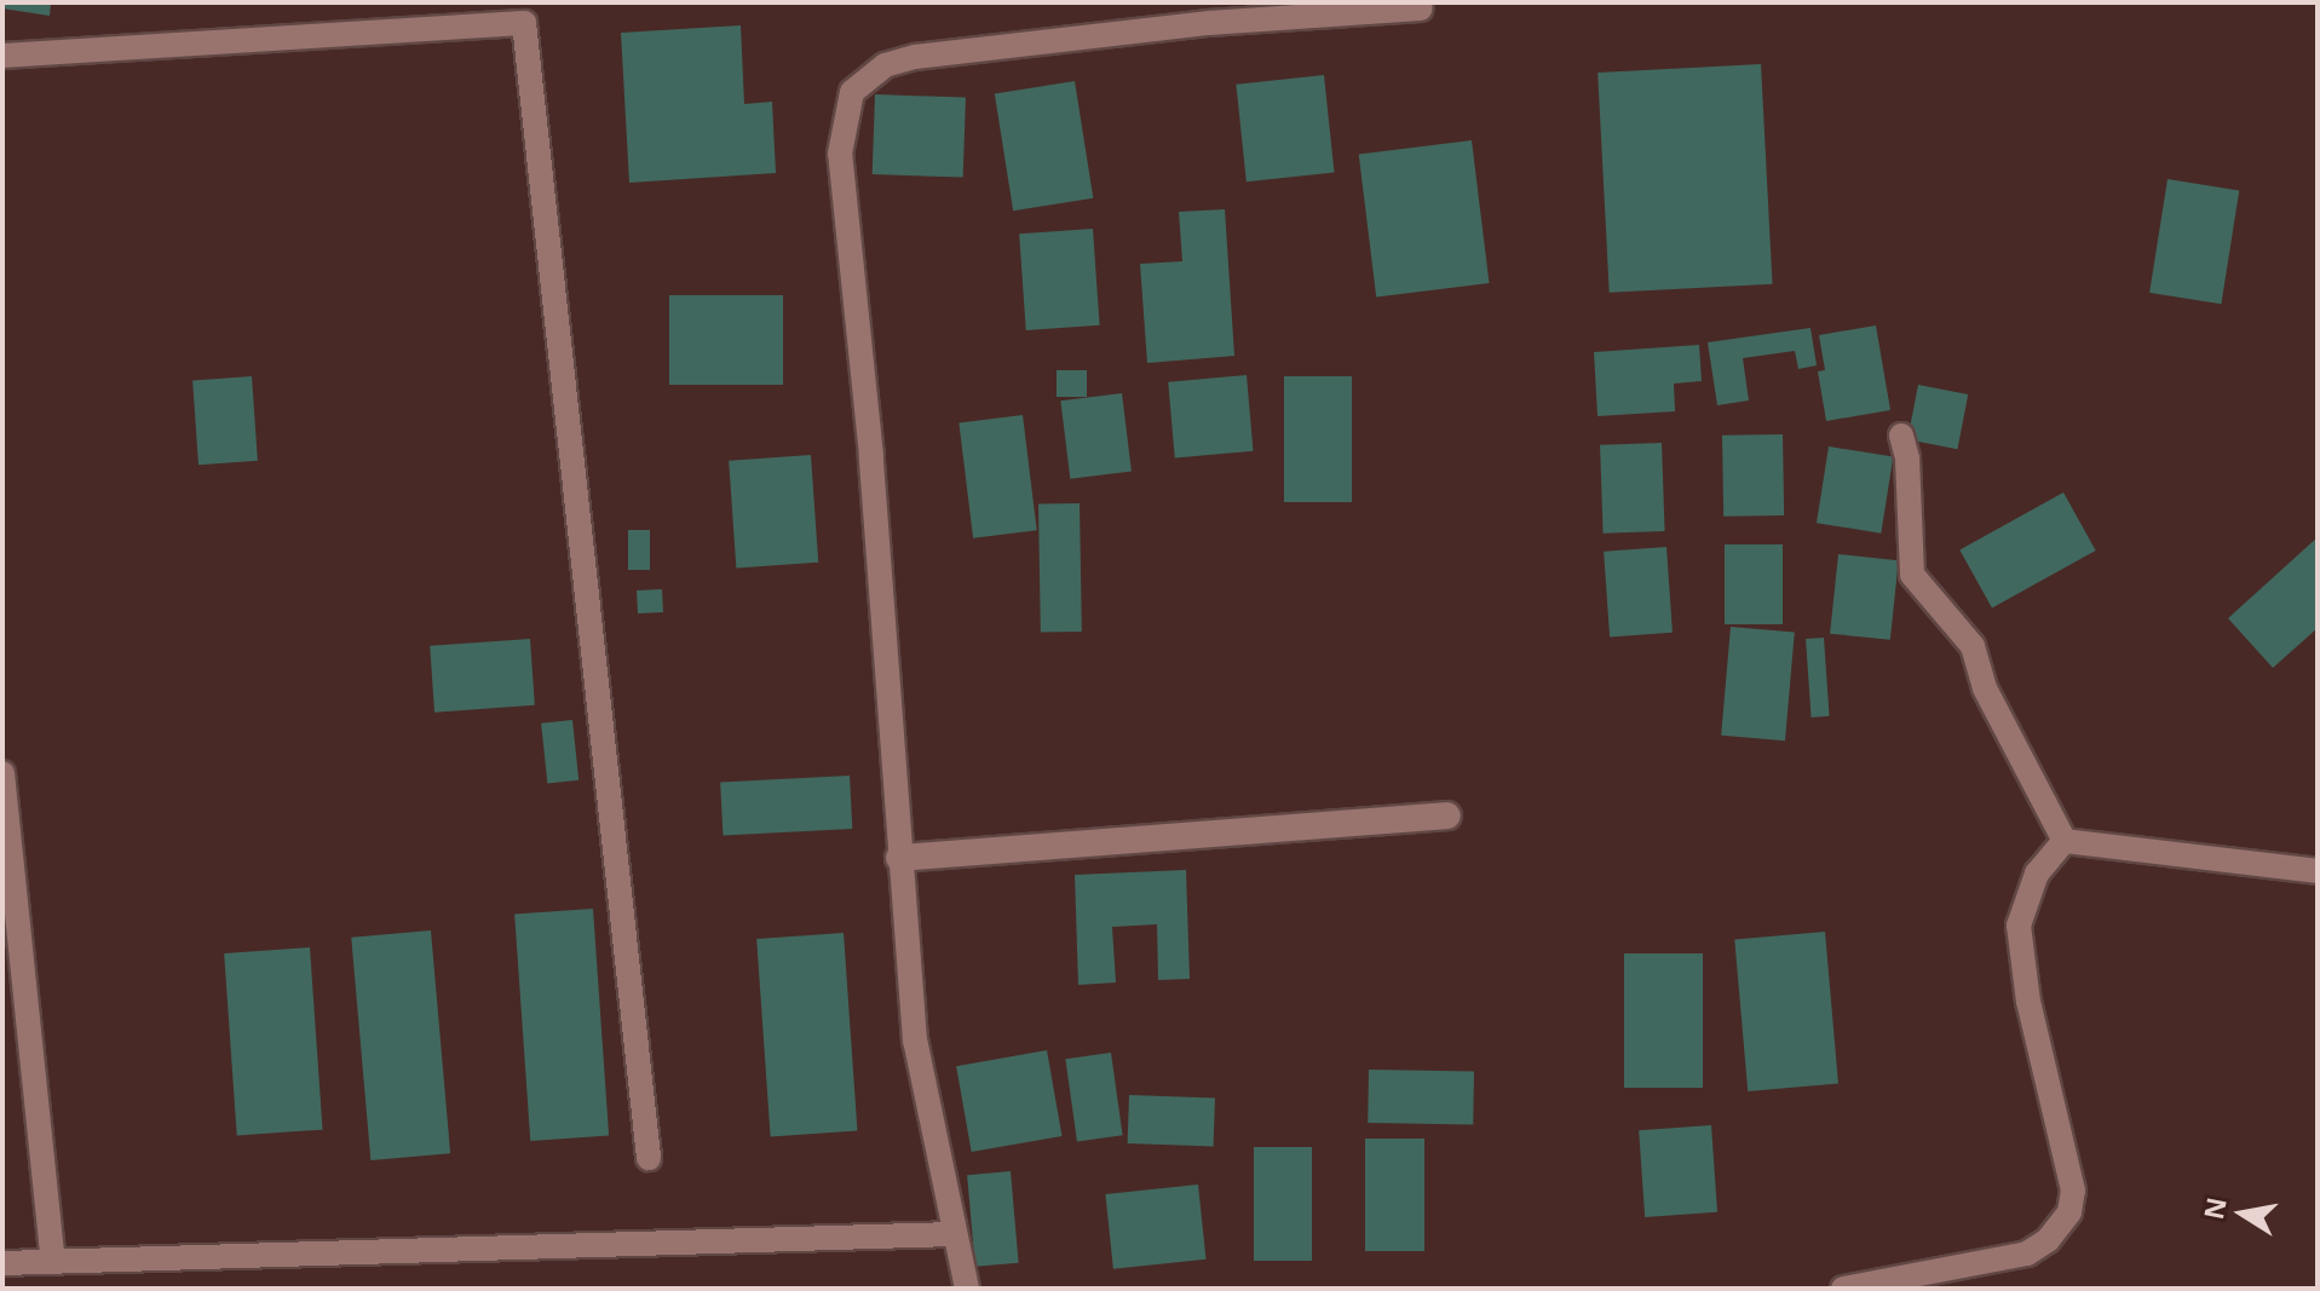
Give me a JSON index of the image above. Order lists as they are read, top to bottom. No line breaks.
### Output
{"north":"left"}
